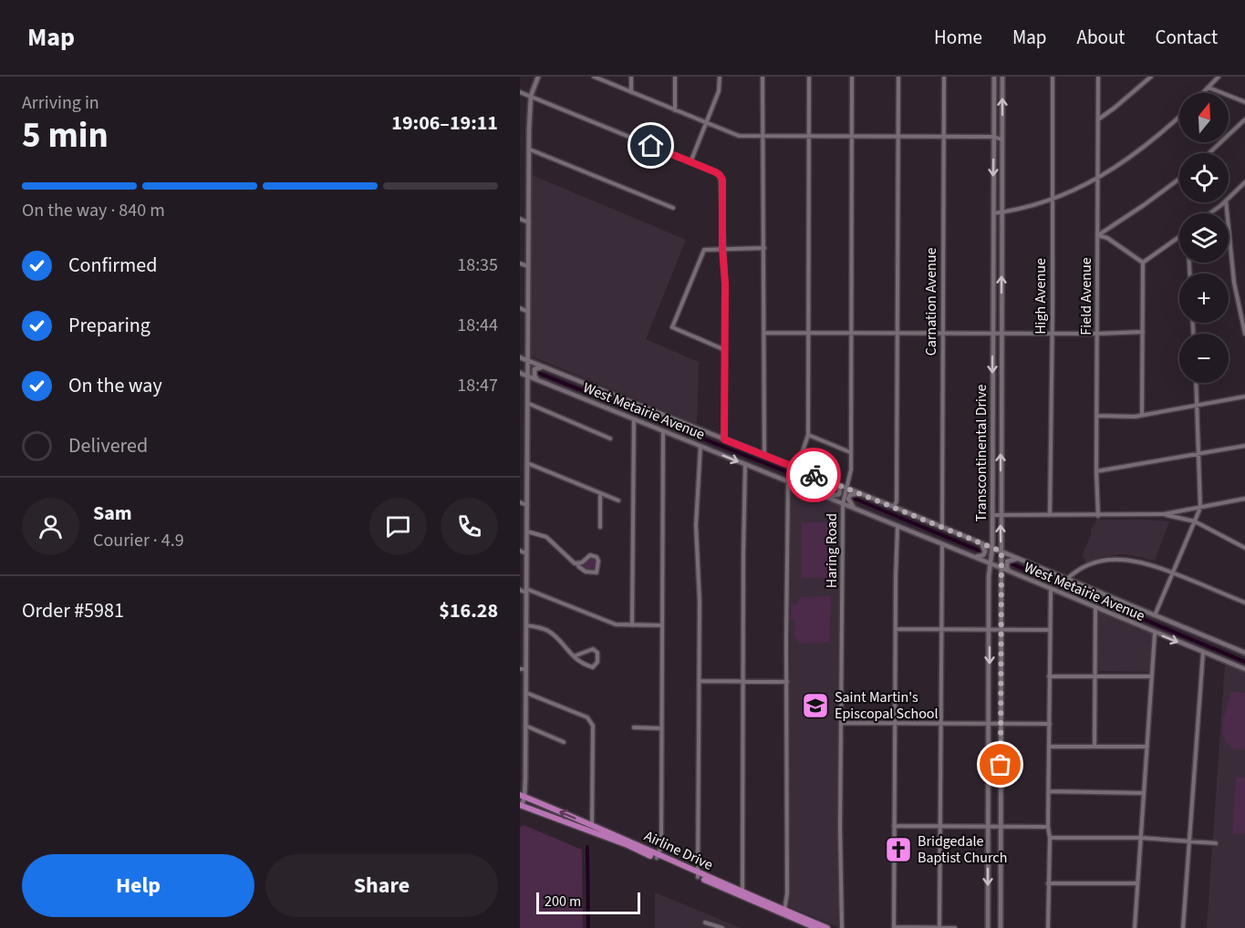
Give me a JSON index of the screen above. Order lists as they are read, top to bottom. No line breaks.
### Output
{"streets":{"highway":["Airline Drive"],"street":["High Avenue","Field Avenue","Carnation Avenue","West Metairie Avenue","Transcontinental Drive","Haring Road"]},"crossings":[["Carnation Avenue","West Metairie Avenue"],["West Metairie Avenue","Transcontinental Drive"],["West Metairie Avenue","Haring Road"]],"places":{"school or university":["Saint Martin's Episcopal School"],"church":["Bridgedale Baptist Church"]},"scale_bar":"200 m","north":"top","page":{"header":"Map","nav":["Home","Map","About","Contact"],"heading":["5 min","Arriving in","19:06–19:11"],"panel":["Sam","Courier · 4.9","Order #5981","$16.28"],"map_buttons":["+","−"],"bar":"On the way · 840 m","list":[["Confirmed","18:35"],["Preparing","18:44"],["On the way","18:47"],"Delivered"],"buttons":["Help","Share"],"scale":"200 m"}}
